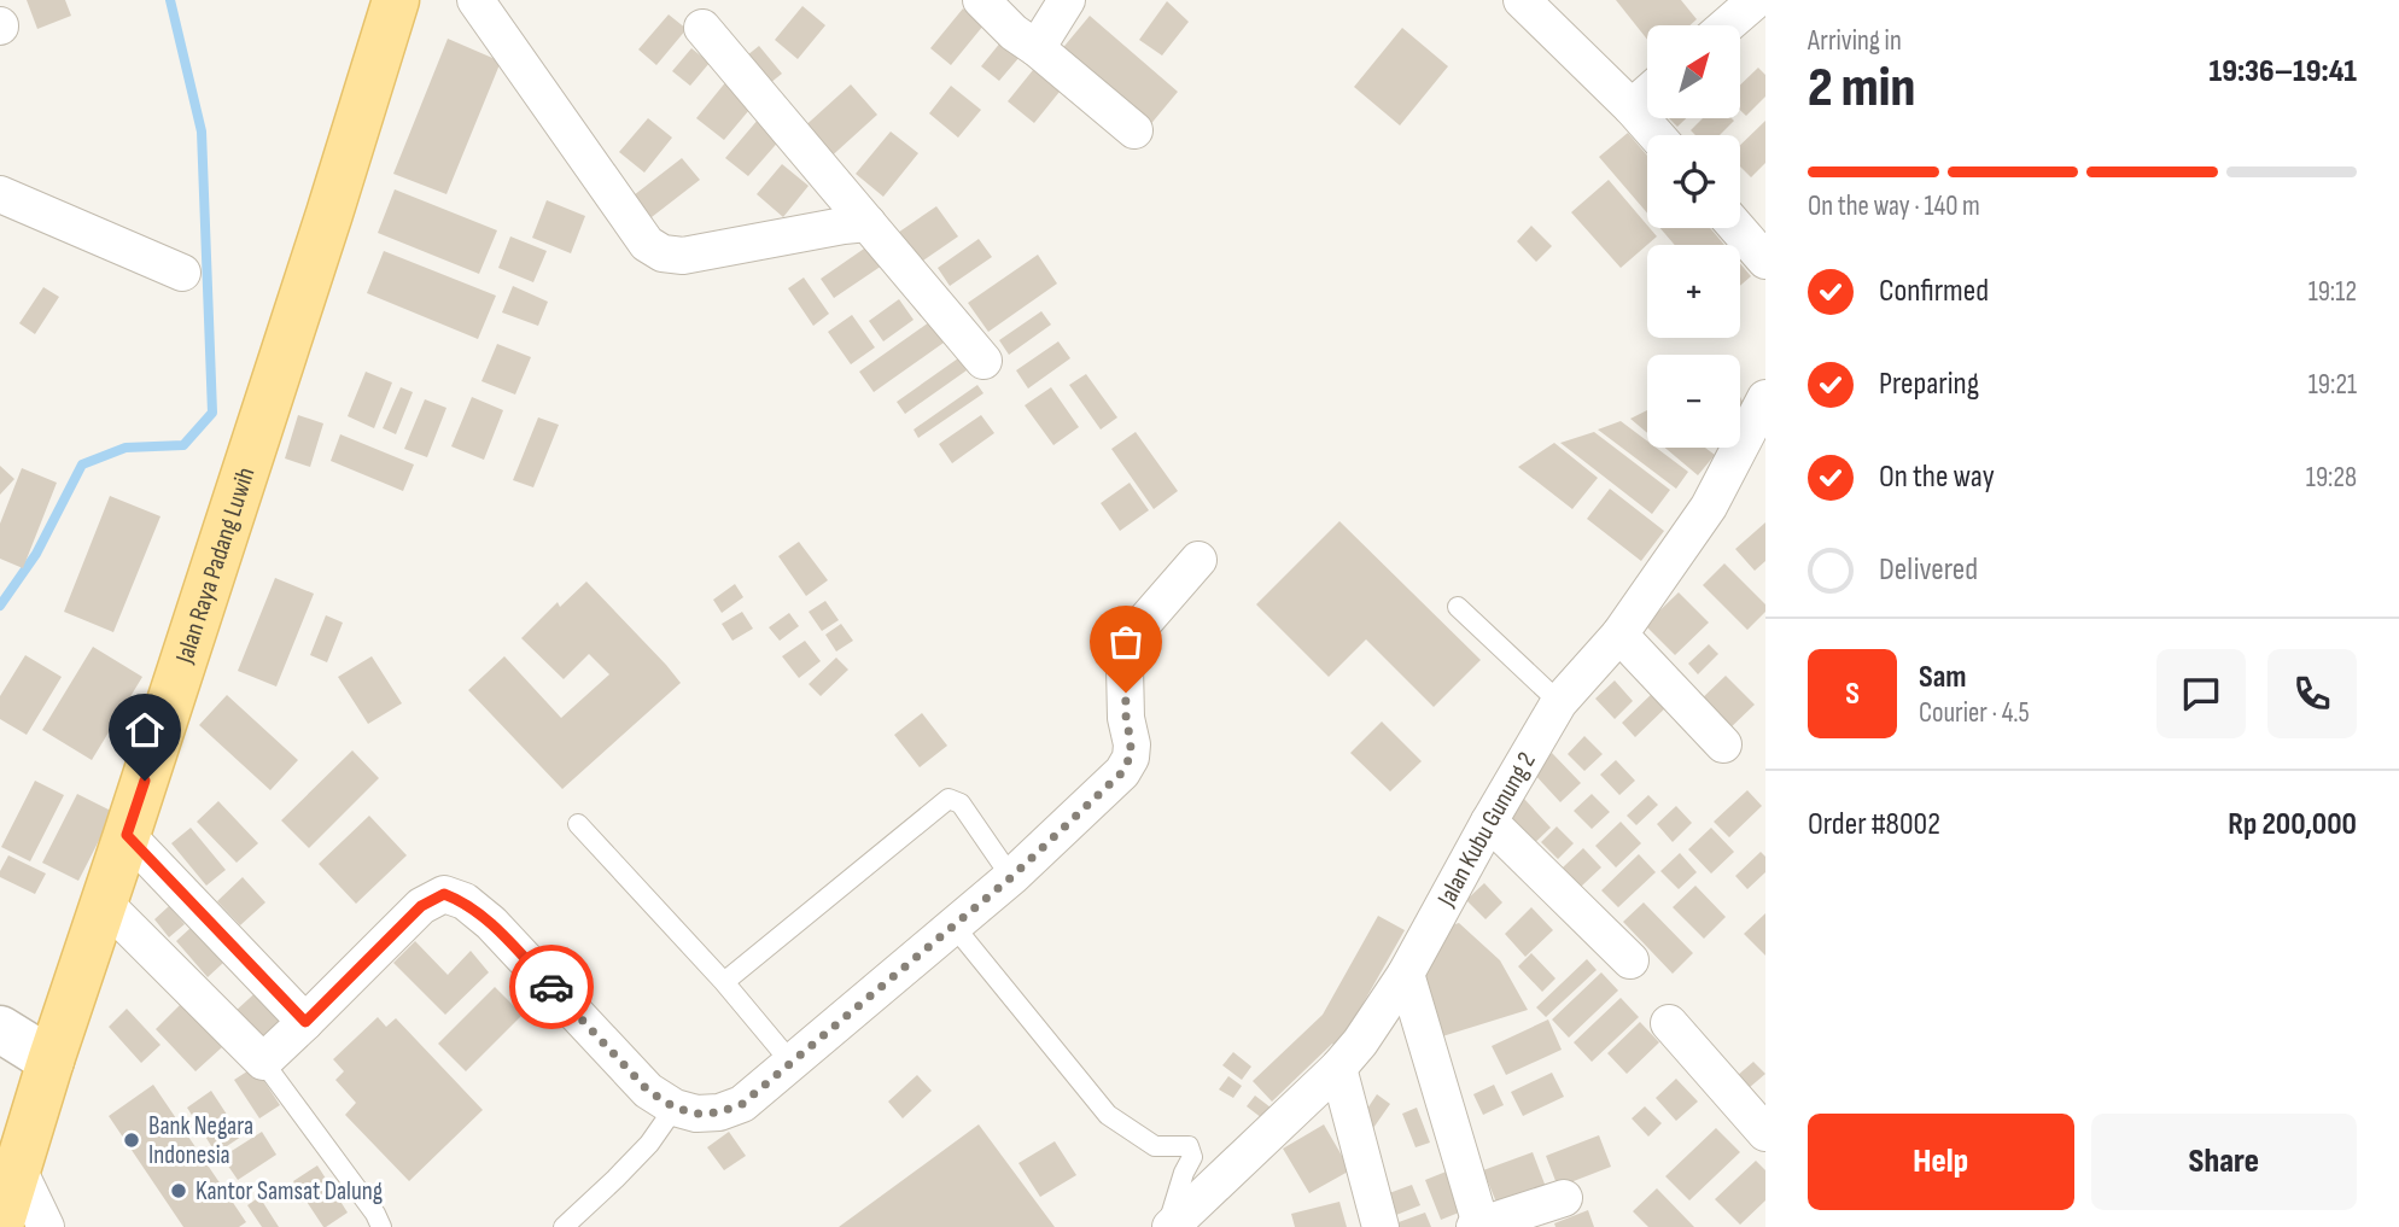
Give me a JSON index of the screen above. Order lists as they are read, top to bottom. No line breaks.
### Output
{"streets":{"main road":["Jalan Raya Padang Luwih"],"street":["Jalan Kubu Gunung 2"]},"places":["Bank Negara Indonesia","Kantor Samsat Dalung"],"north":"top right","page":{"heading":["2 min","Arriving in","19:36–19:41"],"panel":["Sam","Courier · 4.5","Order #8002","Rp 200,000"],"map_buttons":["+","−"],"bar":"On the way · 140 m","list":[["Confirmed","19:12"],["Preparing","19:21"],["On the way","19:28"],"Delivered"],"round":"S","buttons":["Help","Share"]}}
